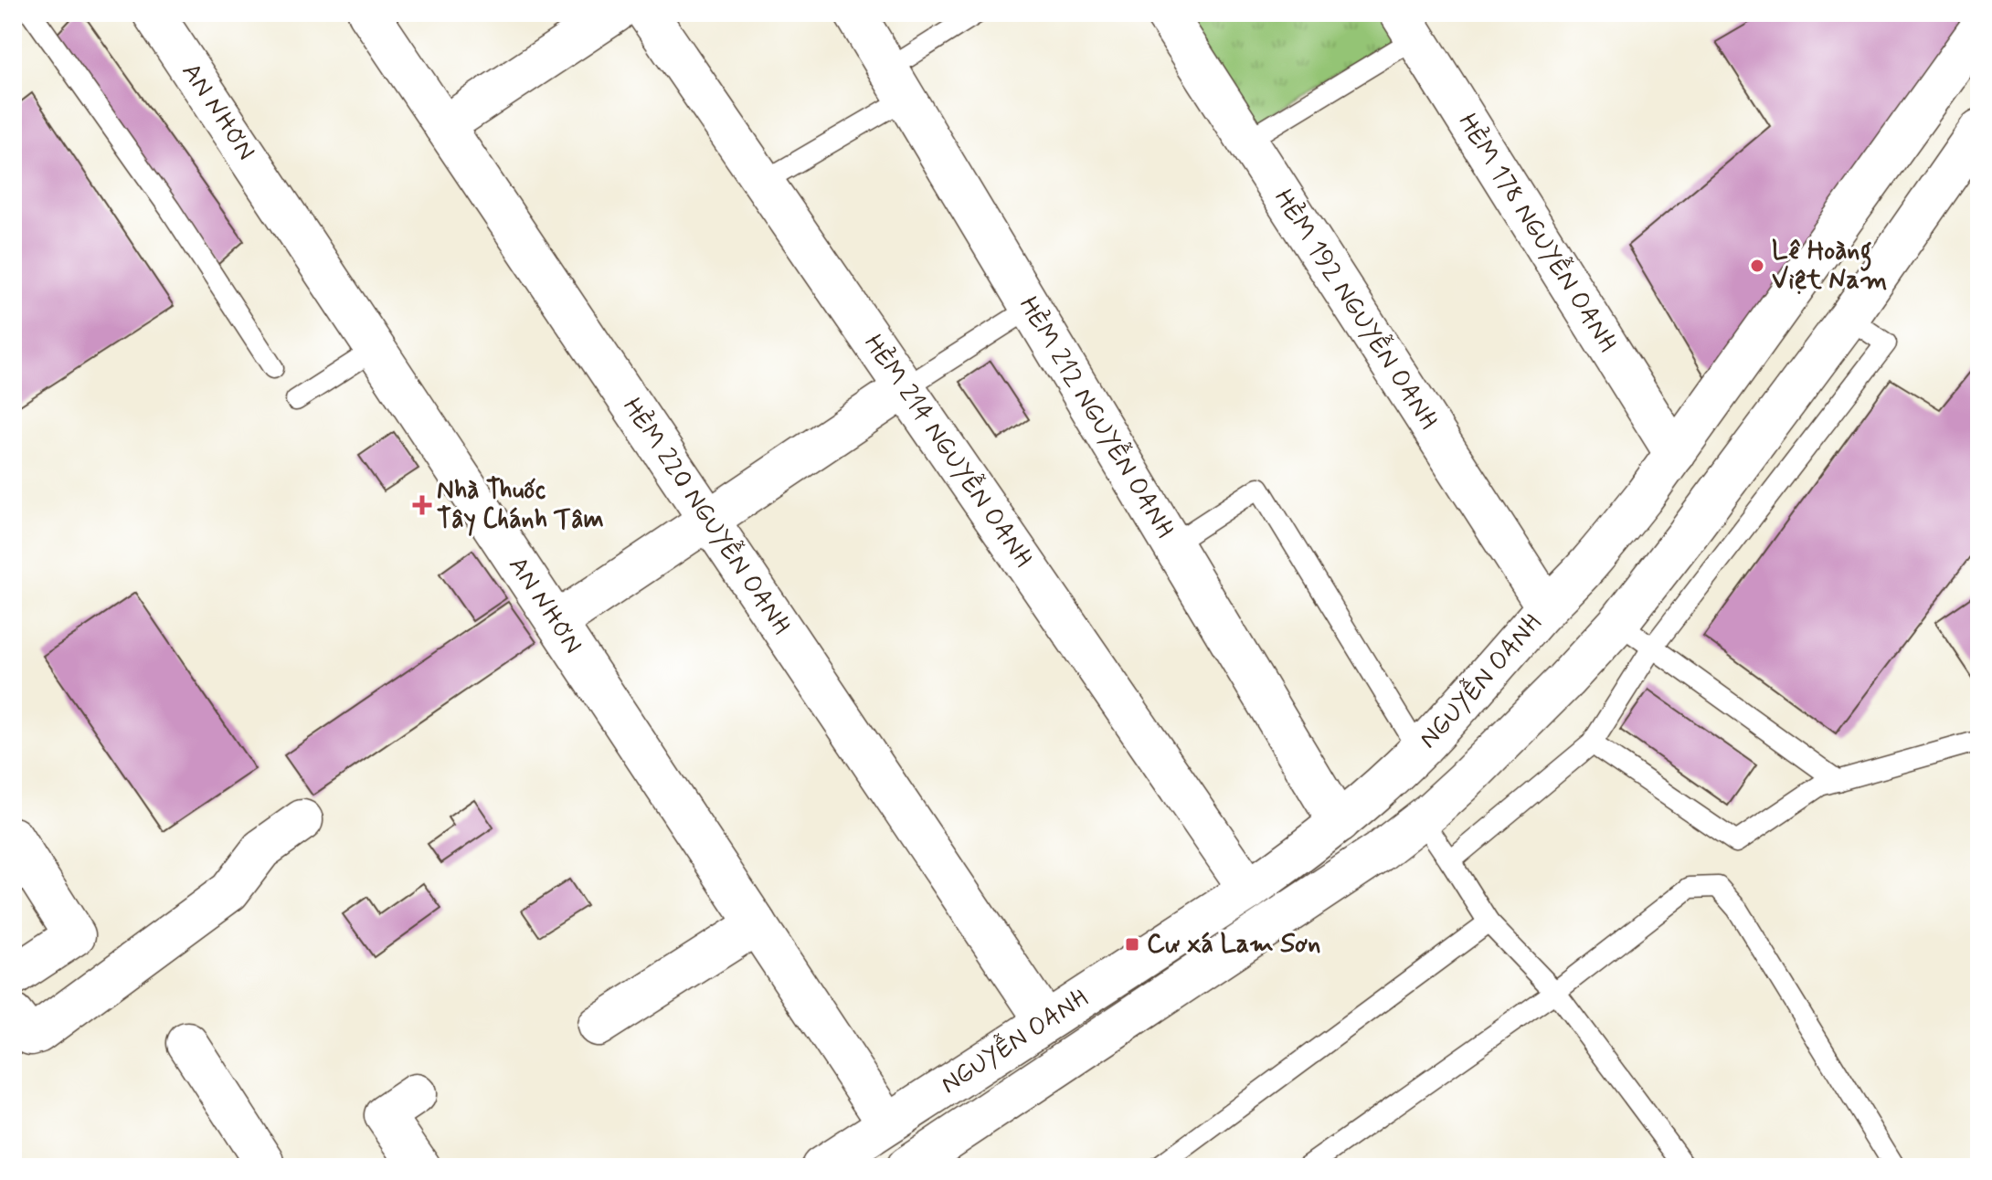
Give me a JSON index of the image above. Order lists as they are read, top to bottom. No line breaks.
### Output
{"streets":{"street":["AN NHƠN","HẺM 178 NGUYỄN OANH","HẺM 192 NGUYỄN OANH","HẺM 212 NGUYỄN OANH","HẺM 214 NGUYỄN OANH","HẺM 220 NGUYỄN OANH","NGUYỄN OANH"]},"crossings":[["AN NHƠN","NGUYỄN OANH"],["HẺM 178 NGUYỄN OANH","NGUYỄN OANH"],["HẺM 192 NGUYỄN OANH","NGUYỄN OANH"],["HẺM 212 NGUYỄN OANH","NGUYỄN OANH"],["HẺM 214 NGUYỄN OANH","NGUYỄN OANH"],["HẺM 220 NGUYỄN OANH","NGUYỄN OANH"]],"places":{"other":["Lê Hoàng Việt Nam"],"health":["Nhà Thuốc Tây Chánh Tâm"],"transit":["Cư xá Lam Sơn"]}}
